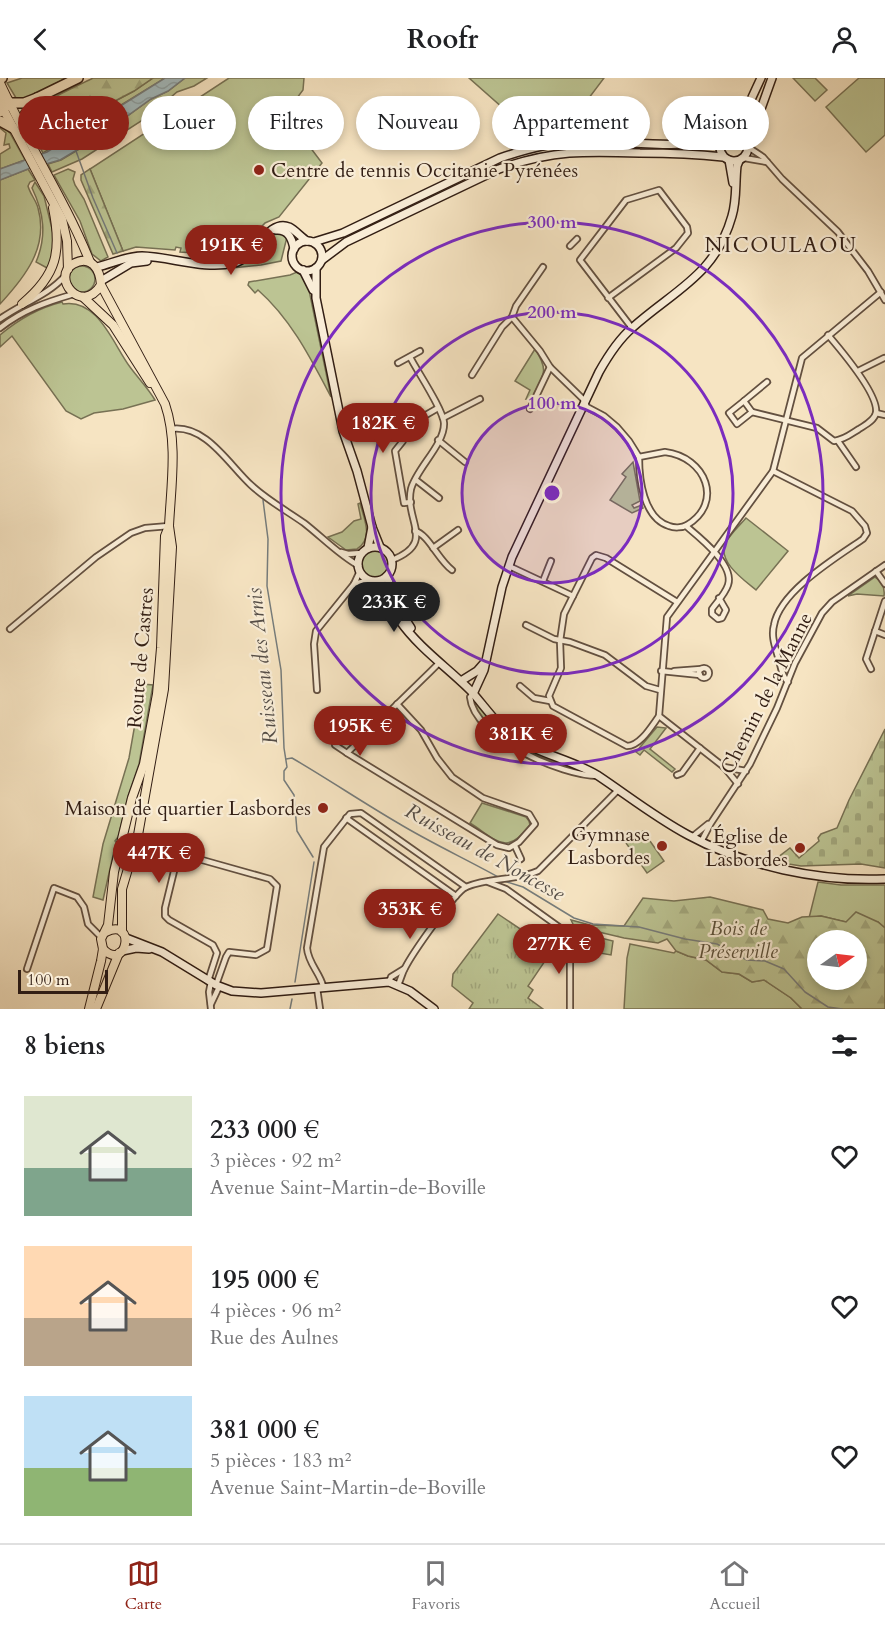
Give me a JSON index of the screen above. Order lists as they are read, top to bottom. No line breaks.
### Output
{"streets":{"main road":["Route de Castres"],"street":["Chemin de la Manne"]},"districts":["NICOULAOU"],"water":["Ruisseau des Arnis","Ruisseau de Noncesse"],"parks":["Bois de Préserville"],"places":["Centre de tennis Occitanie Pyrénées","Maison de quartier Lasbordes","Gymnase Lasbordes","Église de Lasbordes"],"scale_bar":"100 m","north":"right","page":{"header":"Roofr","chip":["Acheter","Louer","Filtres","Nouveau","Appartement","Maison"],"price":["191K €","182K €","233K €","195K €","381K €","447K €","353K €","277K €"],"scale":"100 m","heading":"8 biens","list":[{"name":"233 000 €","note":"3 pièces · 92 m² · Avenue Saint-Martin-de-Boville"},{"name":"195 000 €","note":"4 pièces · 96 m² · Rue des Aulnes"},{"name":"381 000 €","note":"5 pièces · 183 m² · Avenue Saint-Martin-de-Boville"}],"tabs":["Carte","Favoris","Accueil"]},"rings":["300 m","200 m","100 m"]}
